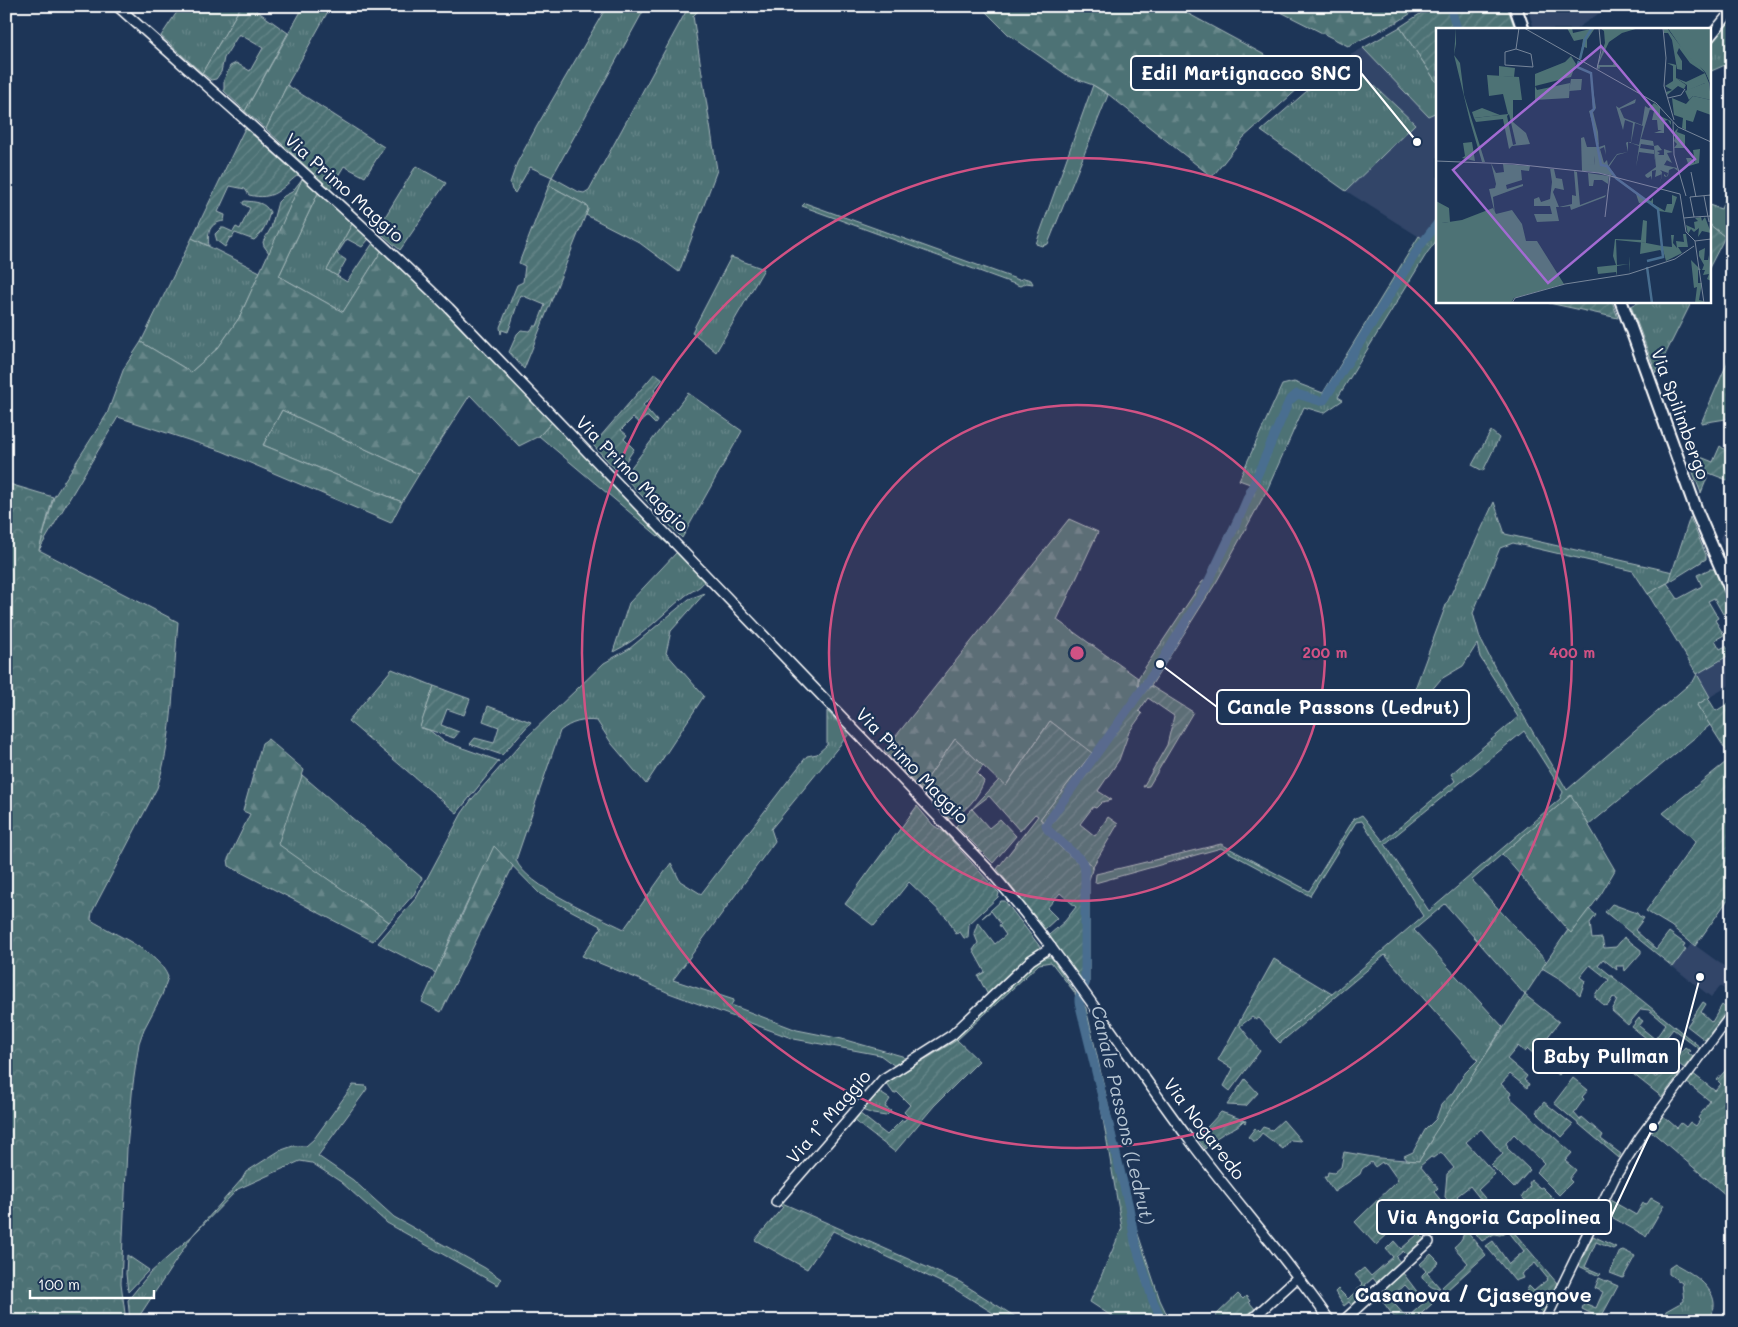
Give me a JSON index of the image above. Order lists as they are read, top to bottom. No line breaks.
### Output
{"streets":{"main road":["Via Spilimbergo"],"street":["Via Primo Maggio","Via 1° Maggio","Via Nogaredo"]},"crossings":[["Via Primo Maggio","Via 1° Maggio"],["Via Primo Maggio","Via Nogaredo"]],"districts":["Casanova / Cjasegnove"],"water":["Canale Passons (Ledrut)"],"places":["Edil Martignacco SNC","Canale Passons (Ledrut)","Baby Pullman","Via Angoria Capolinea"],"scale_bar":"100 m","rings":["200 m","400 m"]}
